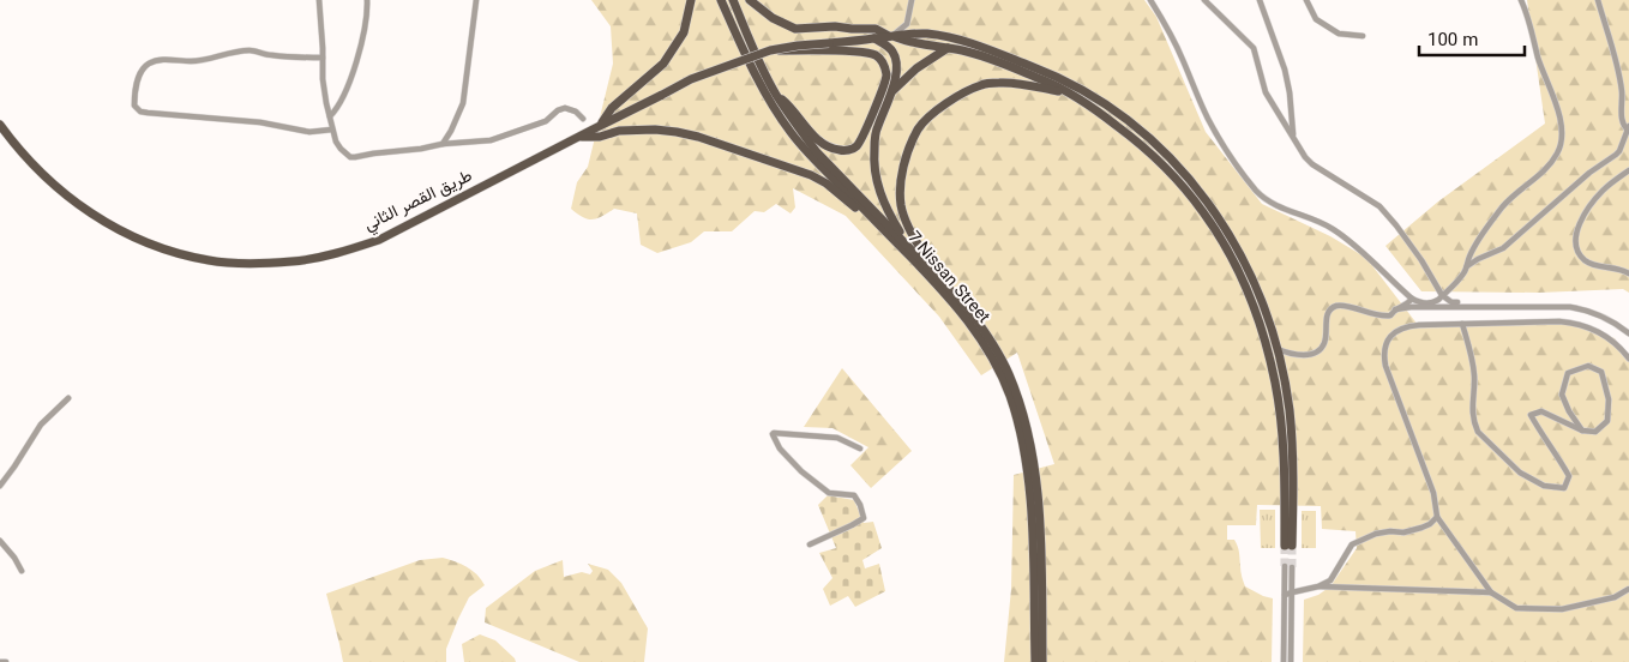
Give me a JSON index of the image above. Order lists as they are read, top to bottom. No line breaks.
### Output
{"streets":{"main road":["طريق القصر الثاني","7 Nissan Street"]},"scale_bar":"100 m"}
